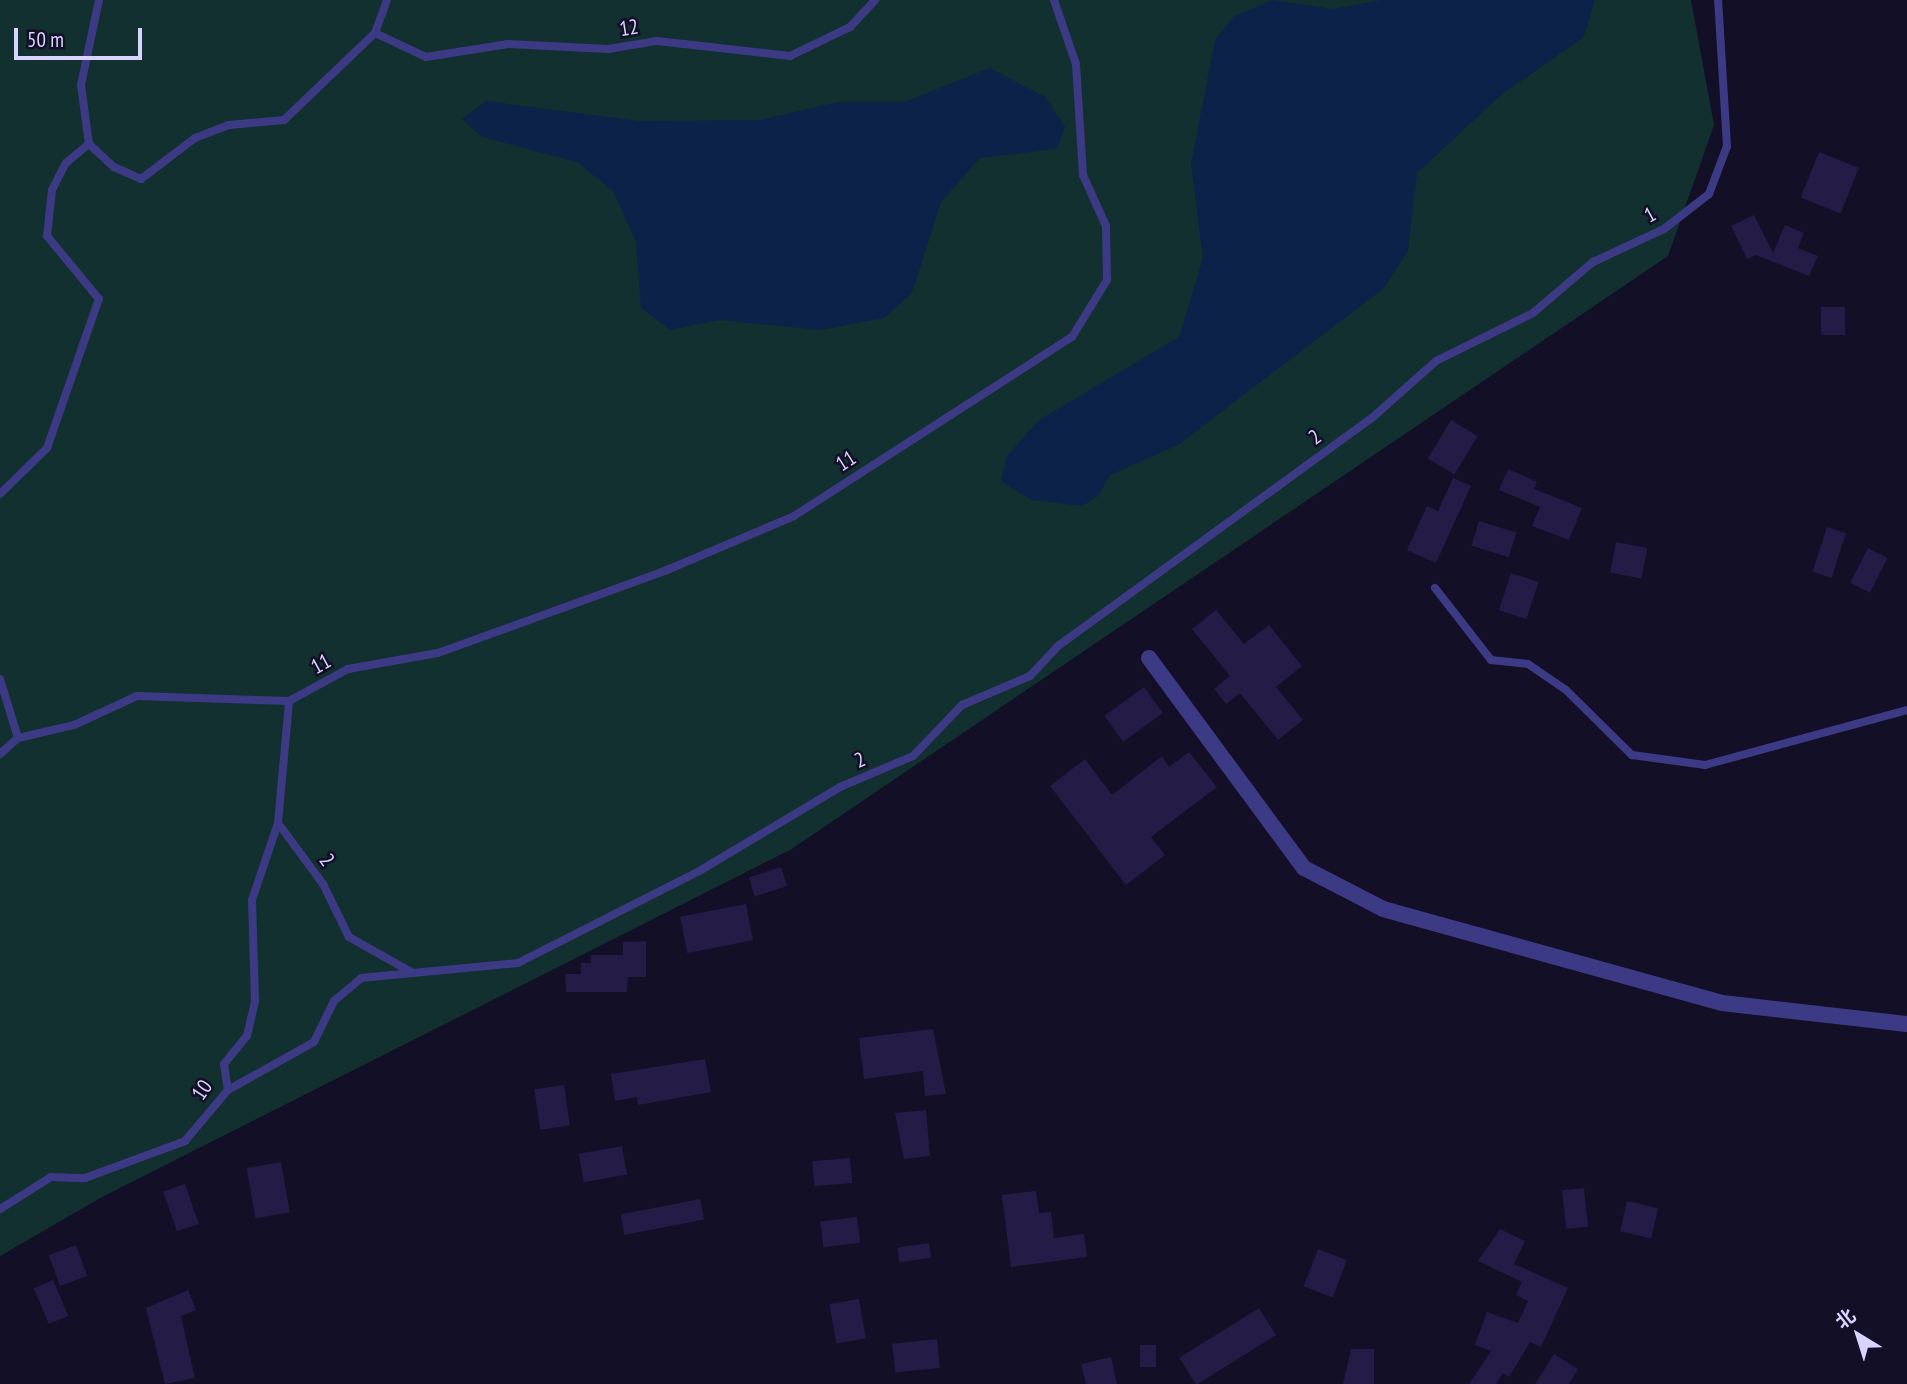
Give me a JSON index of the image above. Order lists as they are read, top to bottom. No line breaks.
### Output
{"streets":{"lane":["12","1","2","11","10"]},"crossings":[["1","2"],["2","10"],["11","10"]],"scale_bar":"50 m","north":"top left"}
